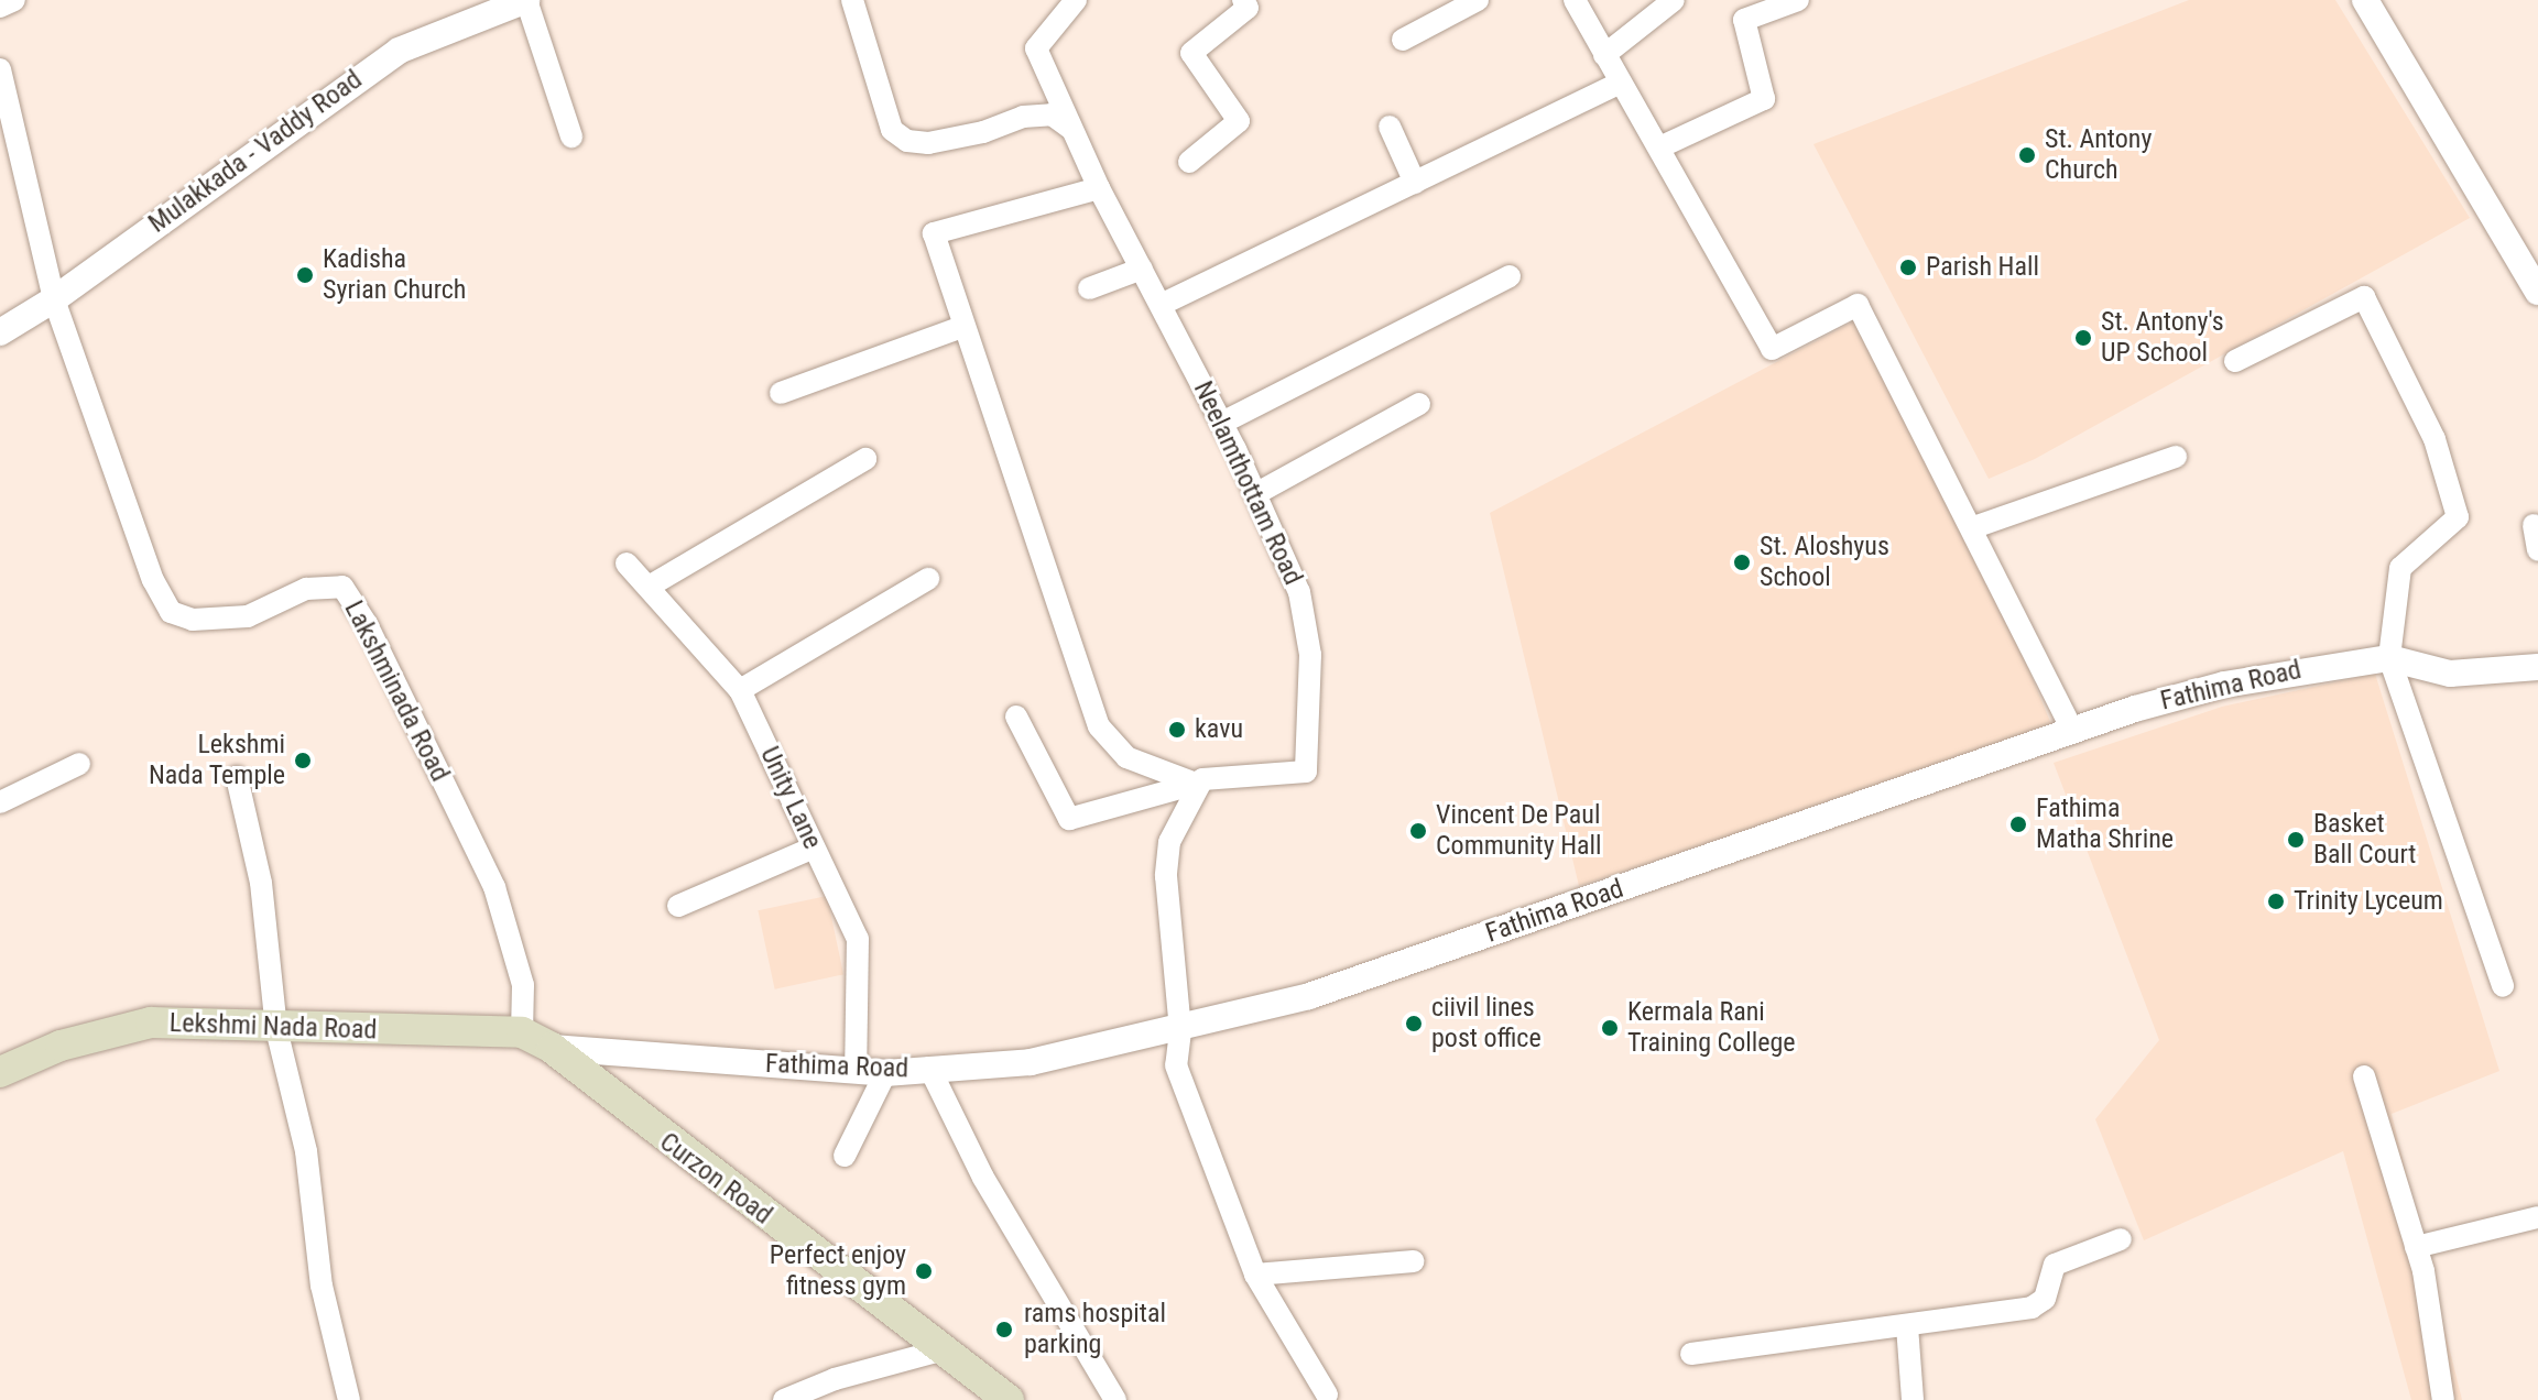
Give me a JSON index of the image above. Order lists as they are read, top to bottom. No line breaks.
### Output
{"streets":{"main road":["Lekshmi Nada Road","Curzon Road"],"street":["Mulakkada - Vaddy Road","Neelamthottam Road","Fathima Road","Lakshminada Road","Unity Lane"]},"crossings":[["Mulakkada - Vaddy Road","Lakshminada Road"],["Fathima Road","Unity Lane"],["Fathima Road","Lekshmi Nada Road"],["Fathima Road","Curzon Road"],["Lakshminada Road","Lekshmi Nada Road"],["Lekshmi Nada Road","Curzon Road"]],"places":["St. Antony Church","Parish Hall","Kadisha Syrian Church","St. Antony's UP School","St. Aloshyus School","kavu","Lekshmi Nada Temple","Fathima Matha Shrine","Vincent De Paul Community Hall","Basket Ball Court","Trinity Lyceum","ciivil lines post office","Kermala Rani Training College","Perfect enjoy fitness gym","rams hospital parking"]}
